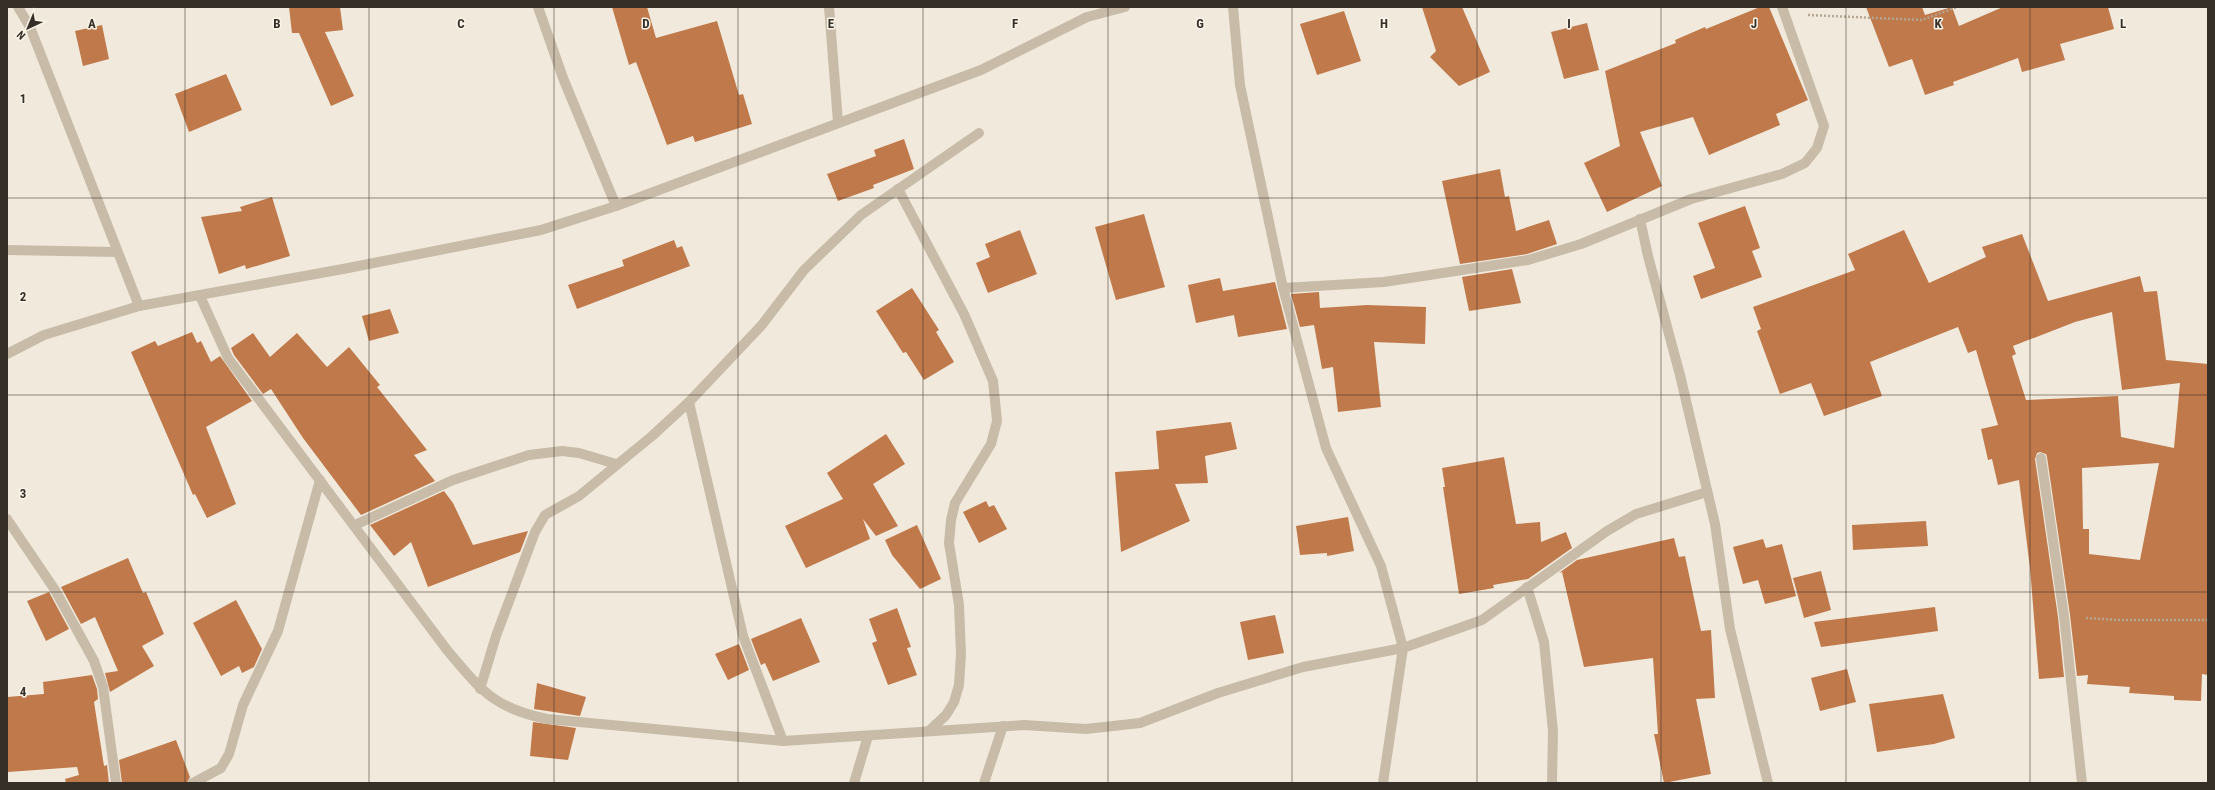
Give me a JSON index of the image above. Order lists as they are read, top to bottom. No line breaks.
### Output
{"north":"bottom left","grid":{"columns":["A","B","C","D","E","F","G","H","I","J","K","L"],"rows":["1","2","3","4"]}}
